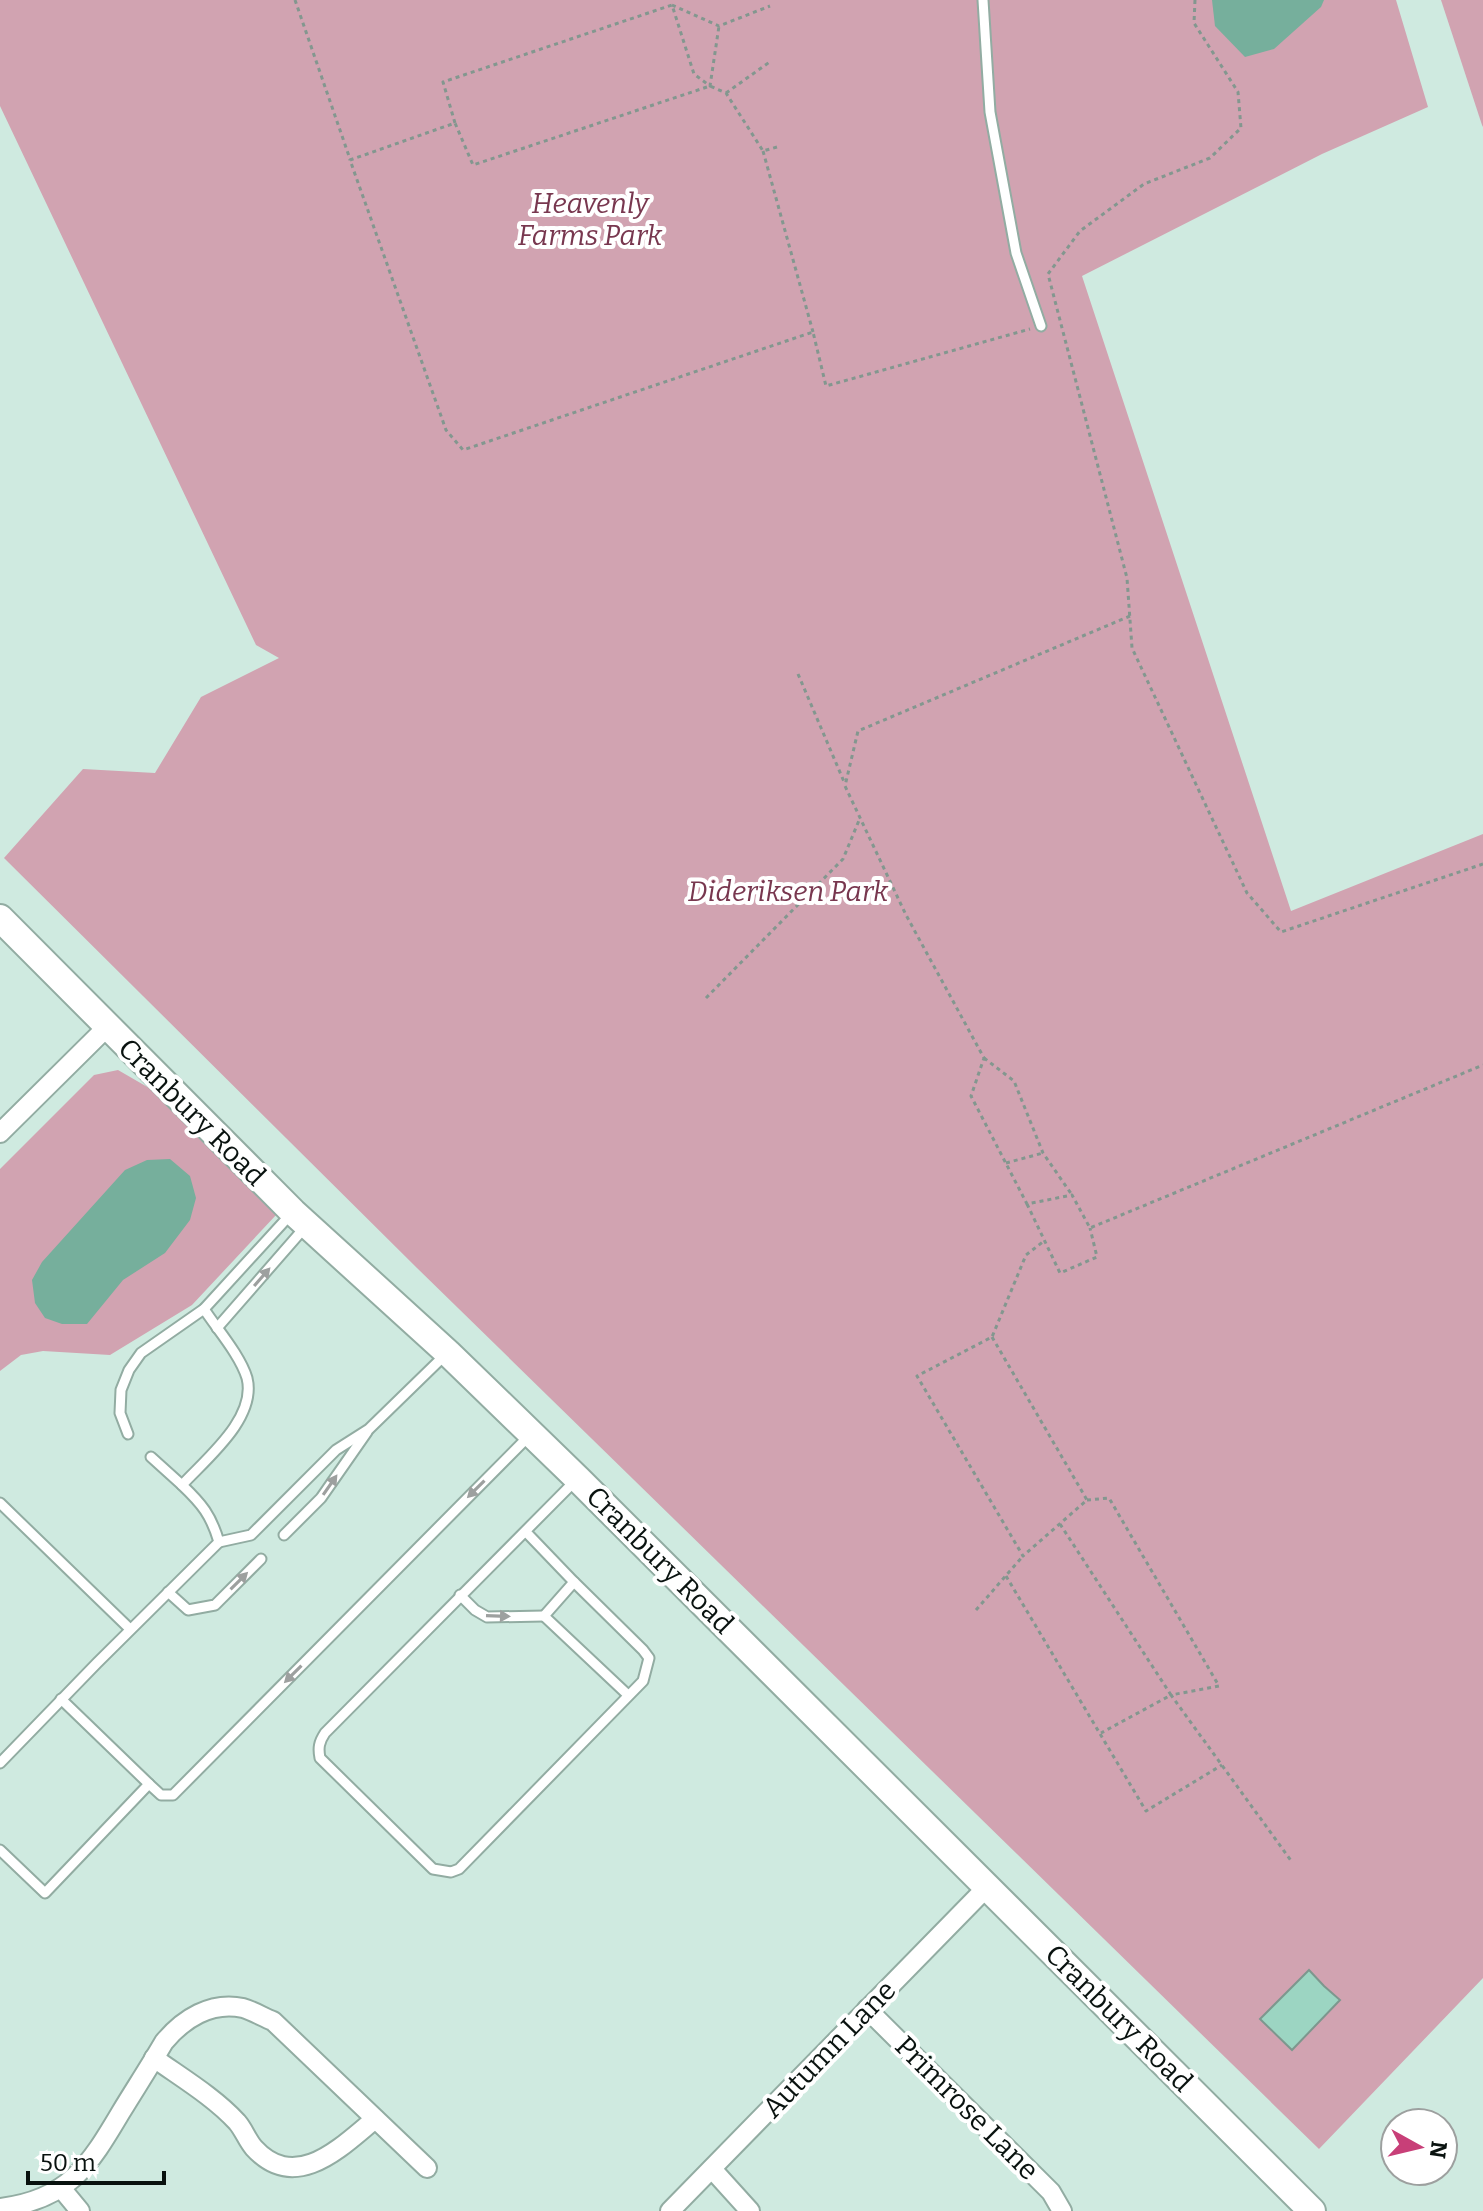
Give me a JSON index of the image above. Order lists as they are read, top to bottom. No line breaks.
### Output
{"streets":{"main road":["Cranbury Road"],"street":["Autumn Lane","Primrose Lane"]},"crossings":[["Cranbury Road","Autumn Lane"],["Autumn Lane","Primrose Lane"]],"parks":["Heavenly Farms Park","Dideriksen Park"],"scale_bar":"50 m","north":"right"}
